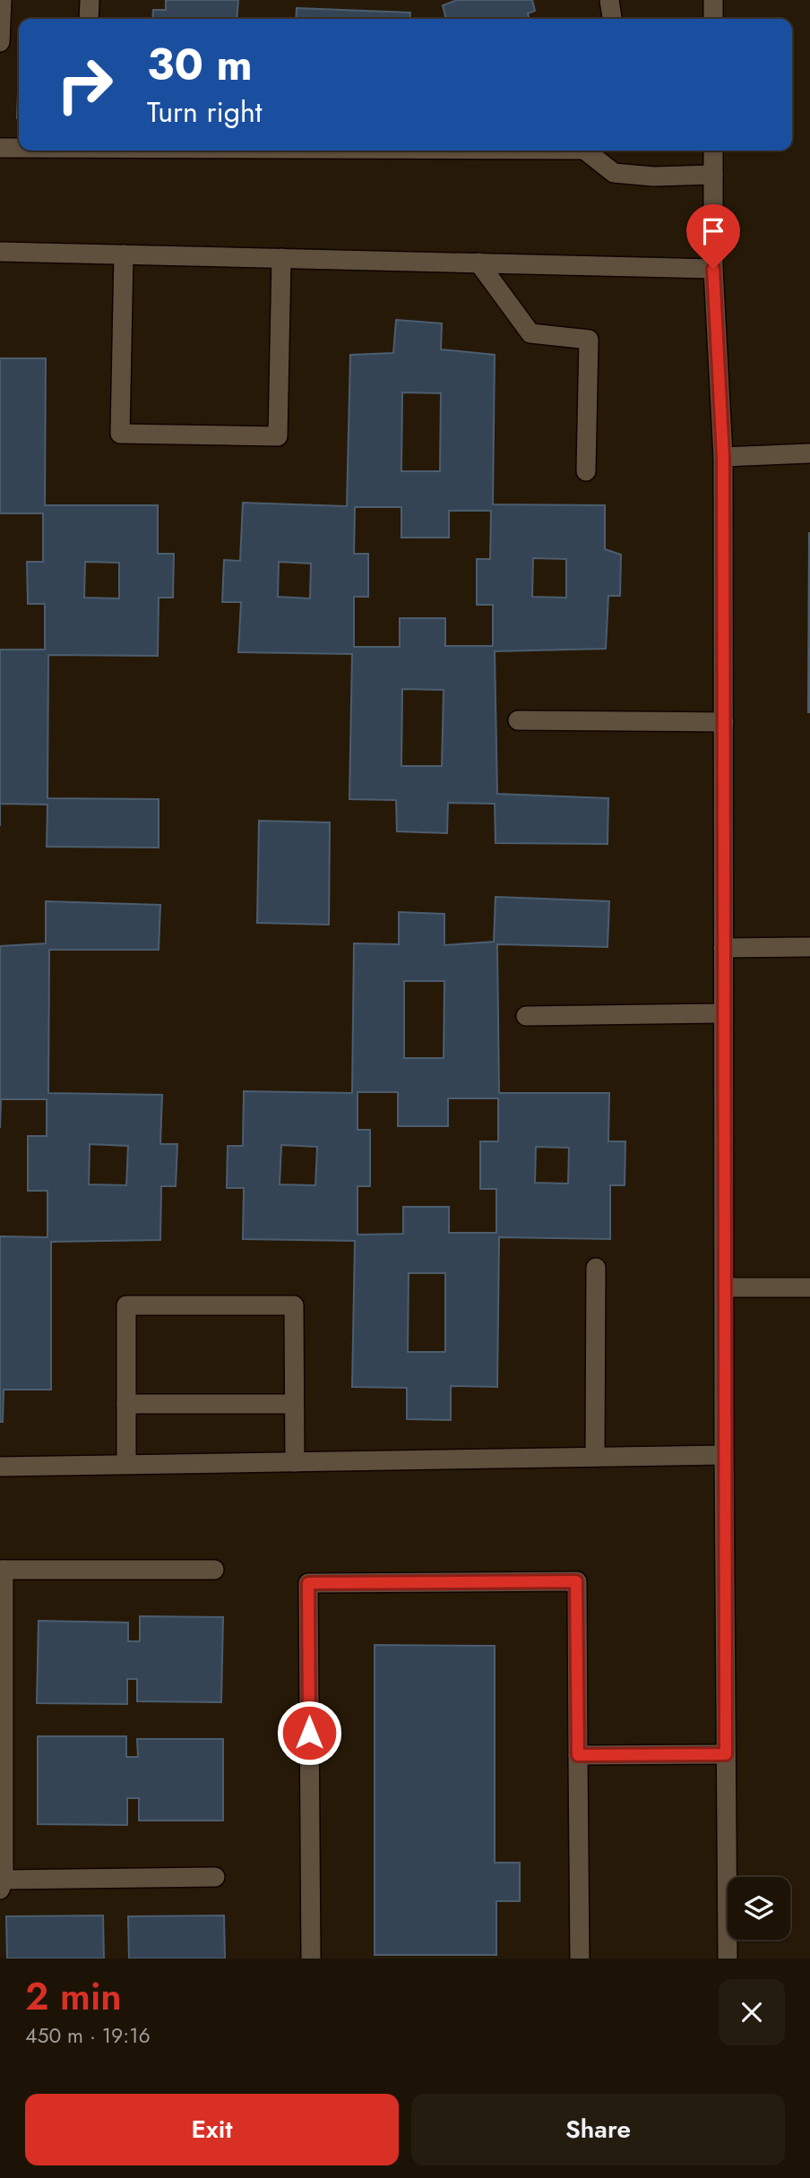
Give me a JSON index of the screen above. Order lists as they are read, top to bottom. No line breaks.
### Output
{"page":{"turn":["30 m","Turn right"],"heading":["2 min","450 m · 19:16"],"buttons":["Exit","Share"]}}
